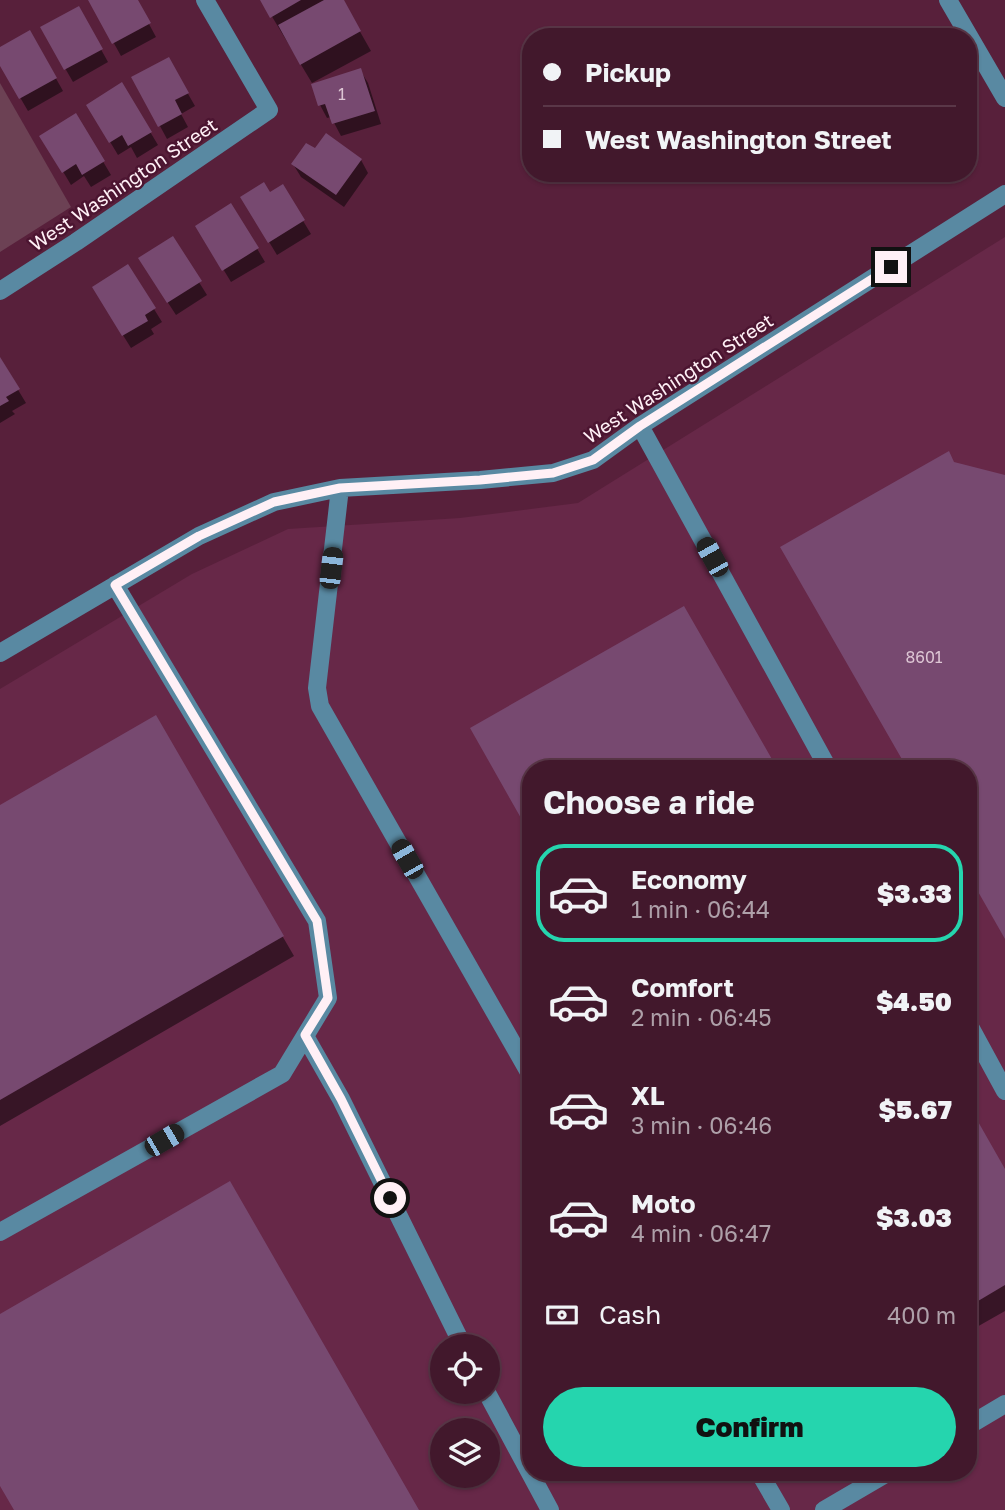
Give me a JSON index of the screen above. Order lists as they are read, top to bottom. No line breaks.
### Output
{"streets":{"street":["West Washington Street"]},"house_numbers":["1","8601"],"page":{"banner":["Pickup","West Washington Street"],"heading":"Choose a ride","list":[{"name":"Economy","note":"1 min · 06:44","value":"$3.33"},{"name":"Comfort","note":"2 min · 06:45","value":"$4.50"},{"name":"XL","note":"3 min · 06:46","value":"$5.67"},{"name":"Moto","note":"4 min · 06:47","value":"$3.03"}],"pay":["Cash","400 m"],"buttons":"Confirm"}}
